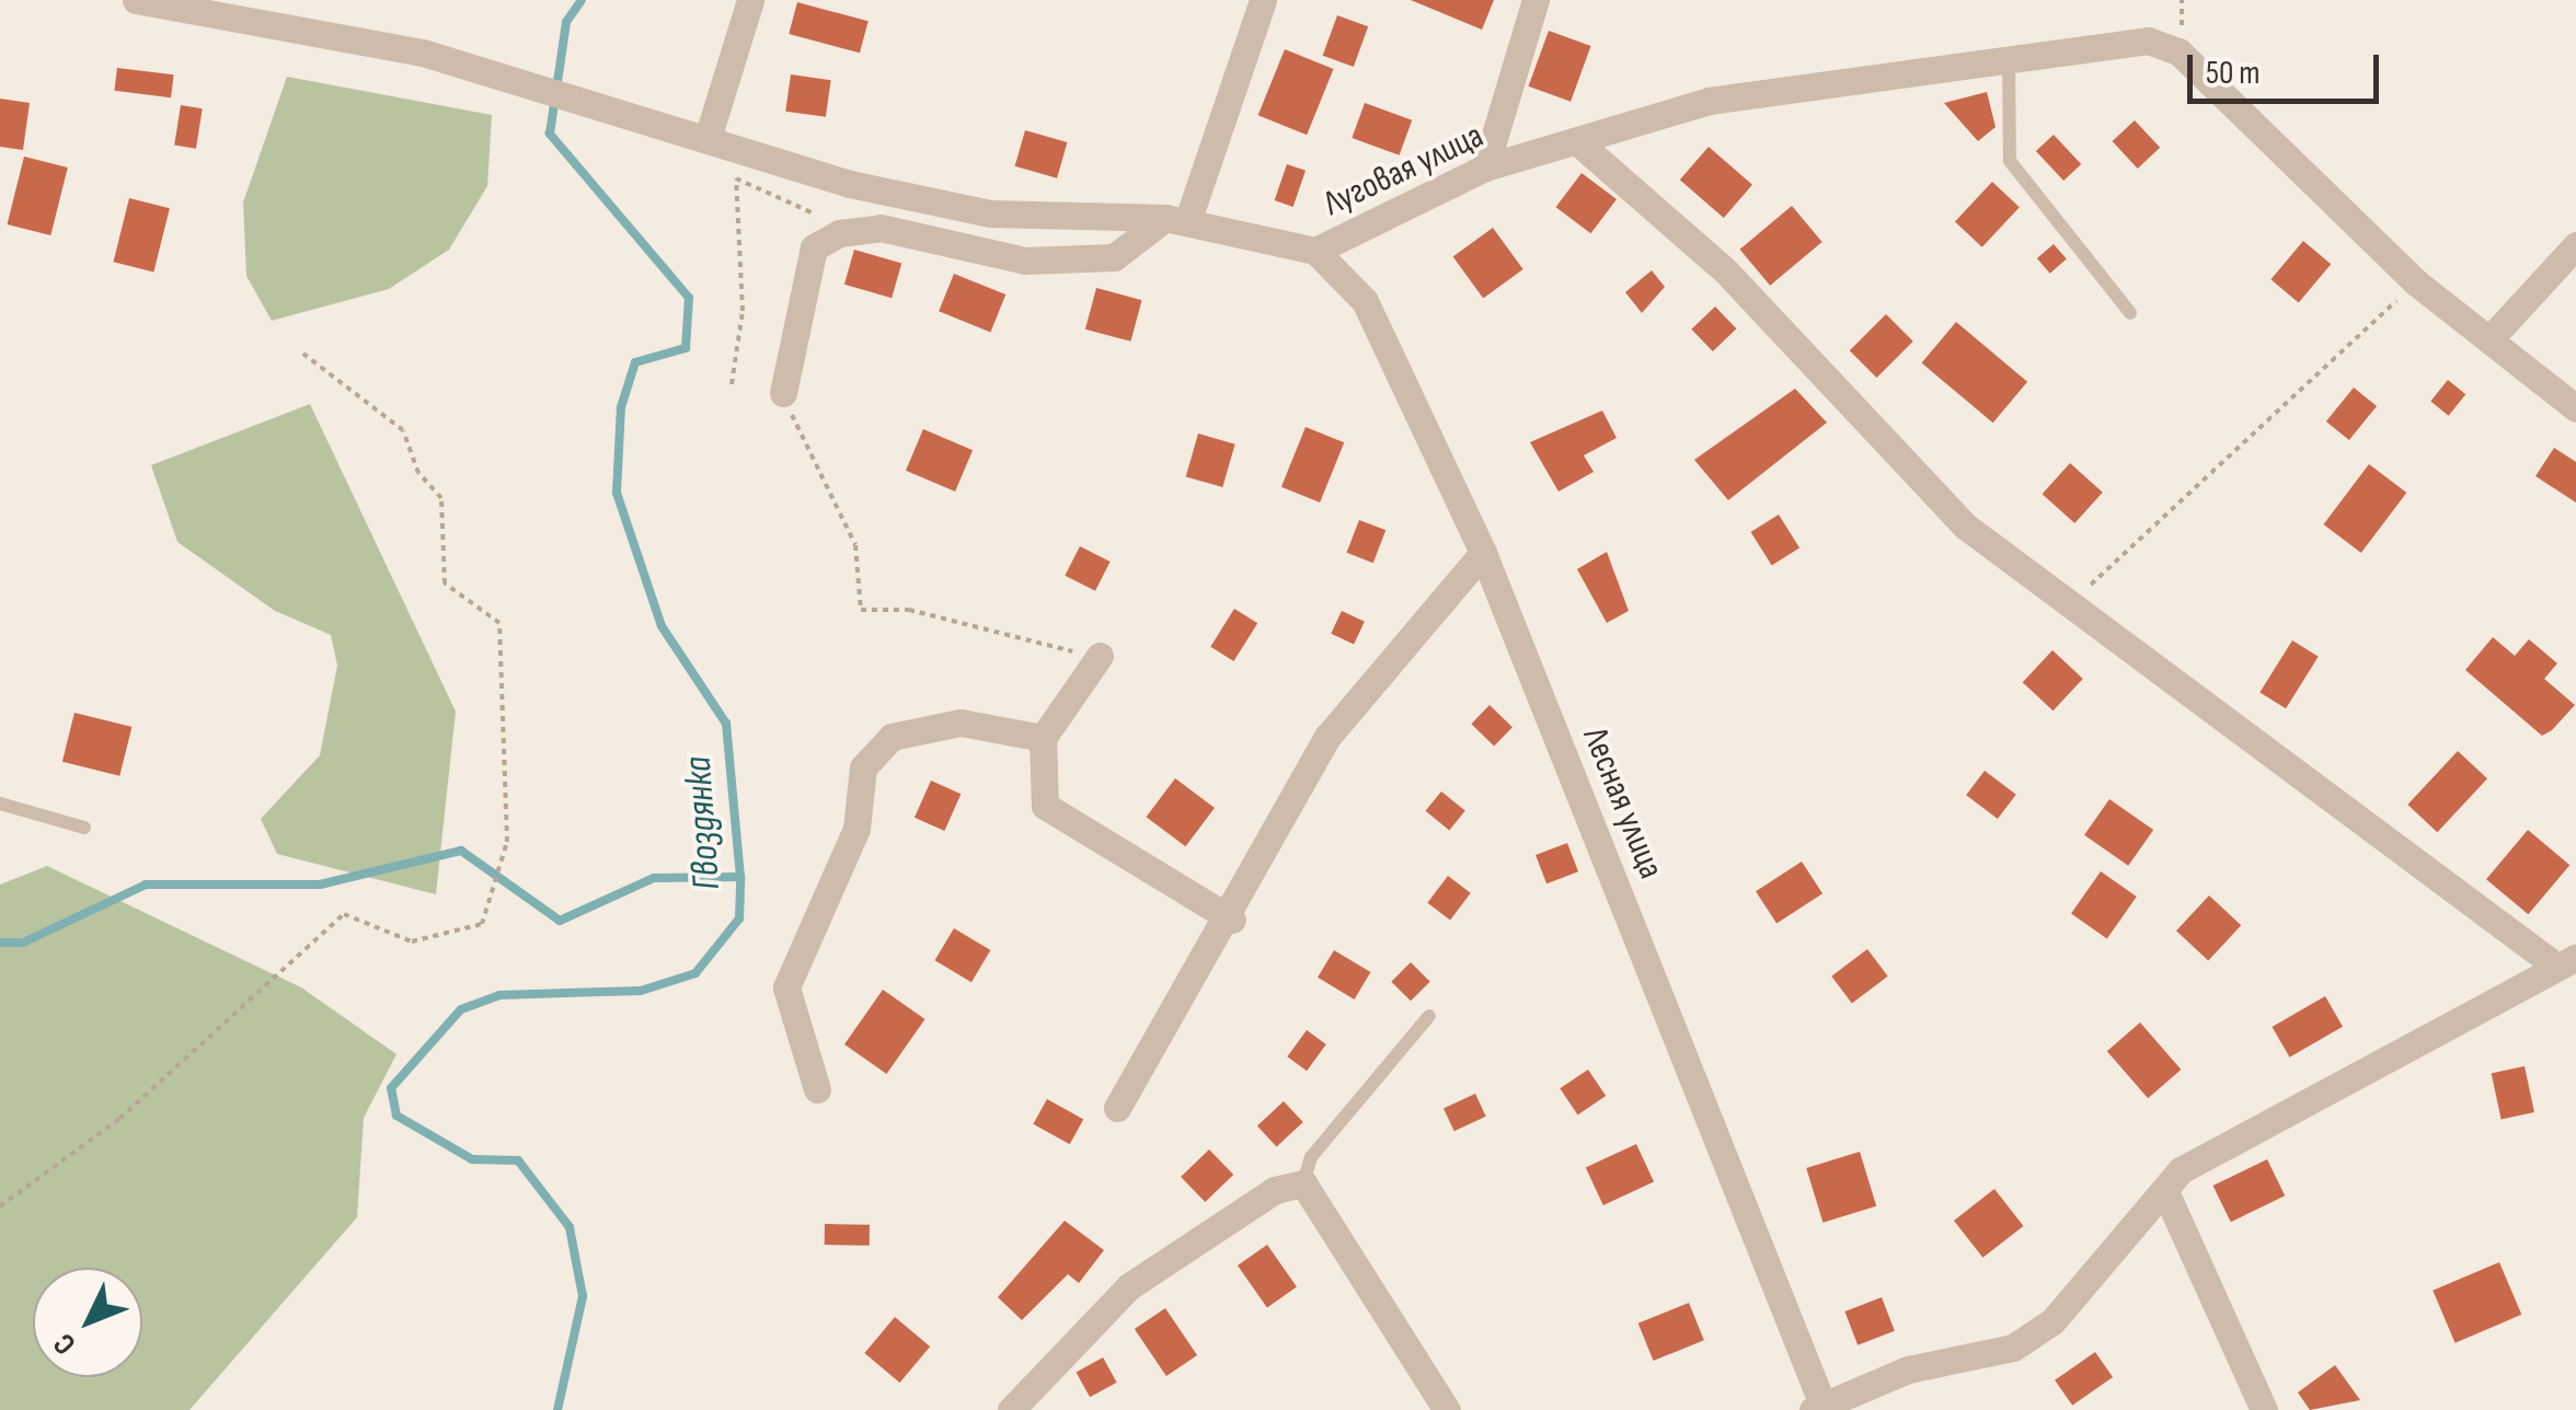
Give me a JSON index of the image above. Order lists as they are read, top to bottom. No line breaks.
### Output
{"streets":{"street":["Луговая улица","Лесная улица"]},"crossings":[["Луговая улица","Лесная улица"]],"water":["Гвоздянка"],"scale_bar":"50 m","north":"bottom left"}
